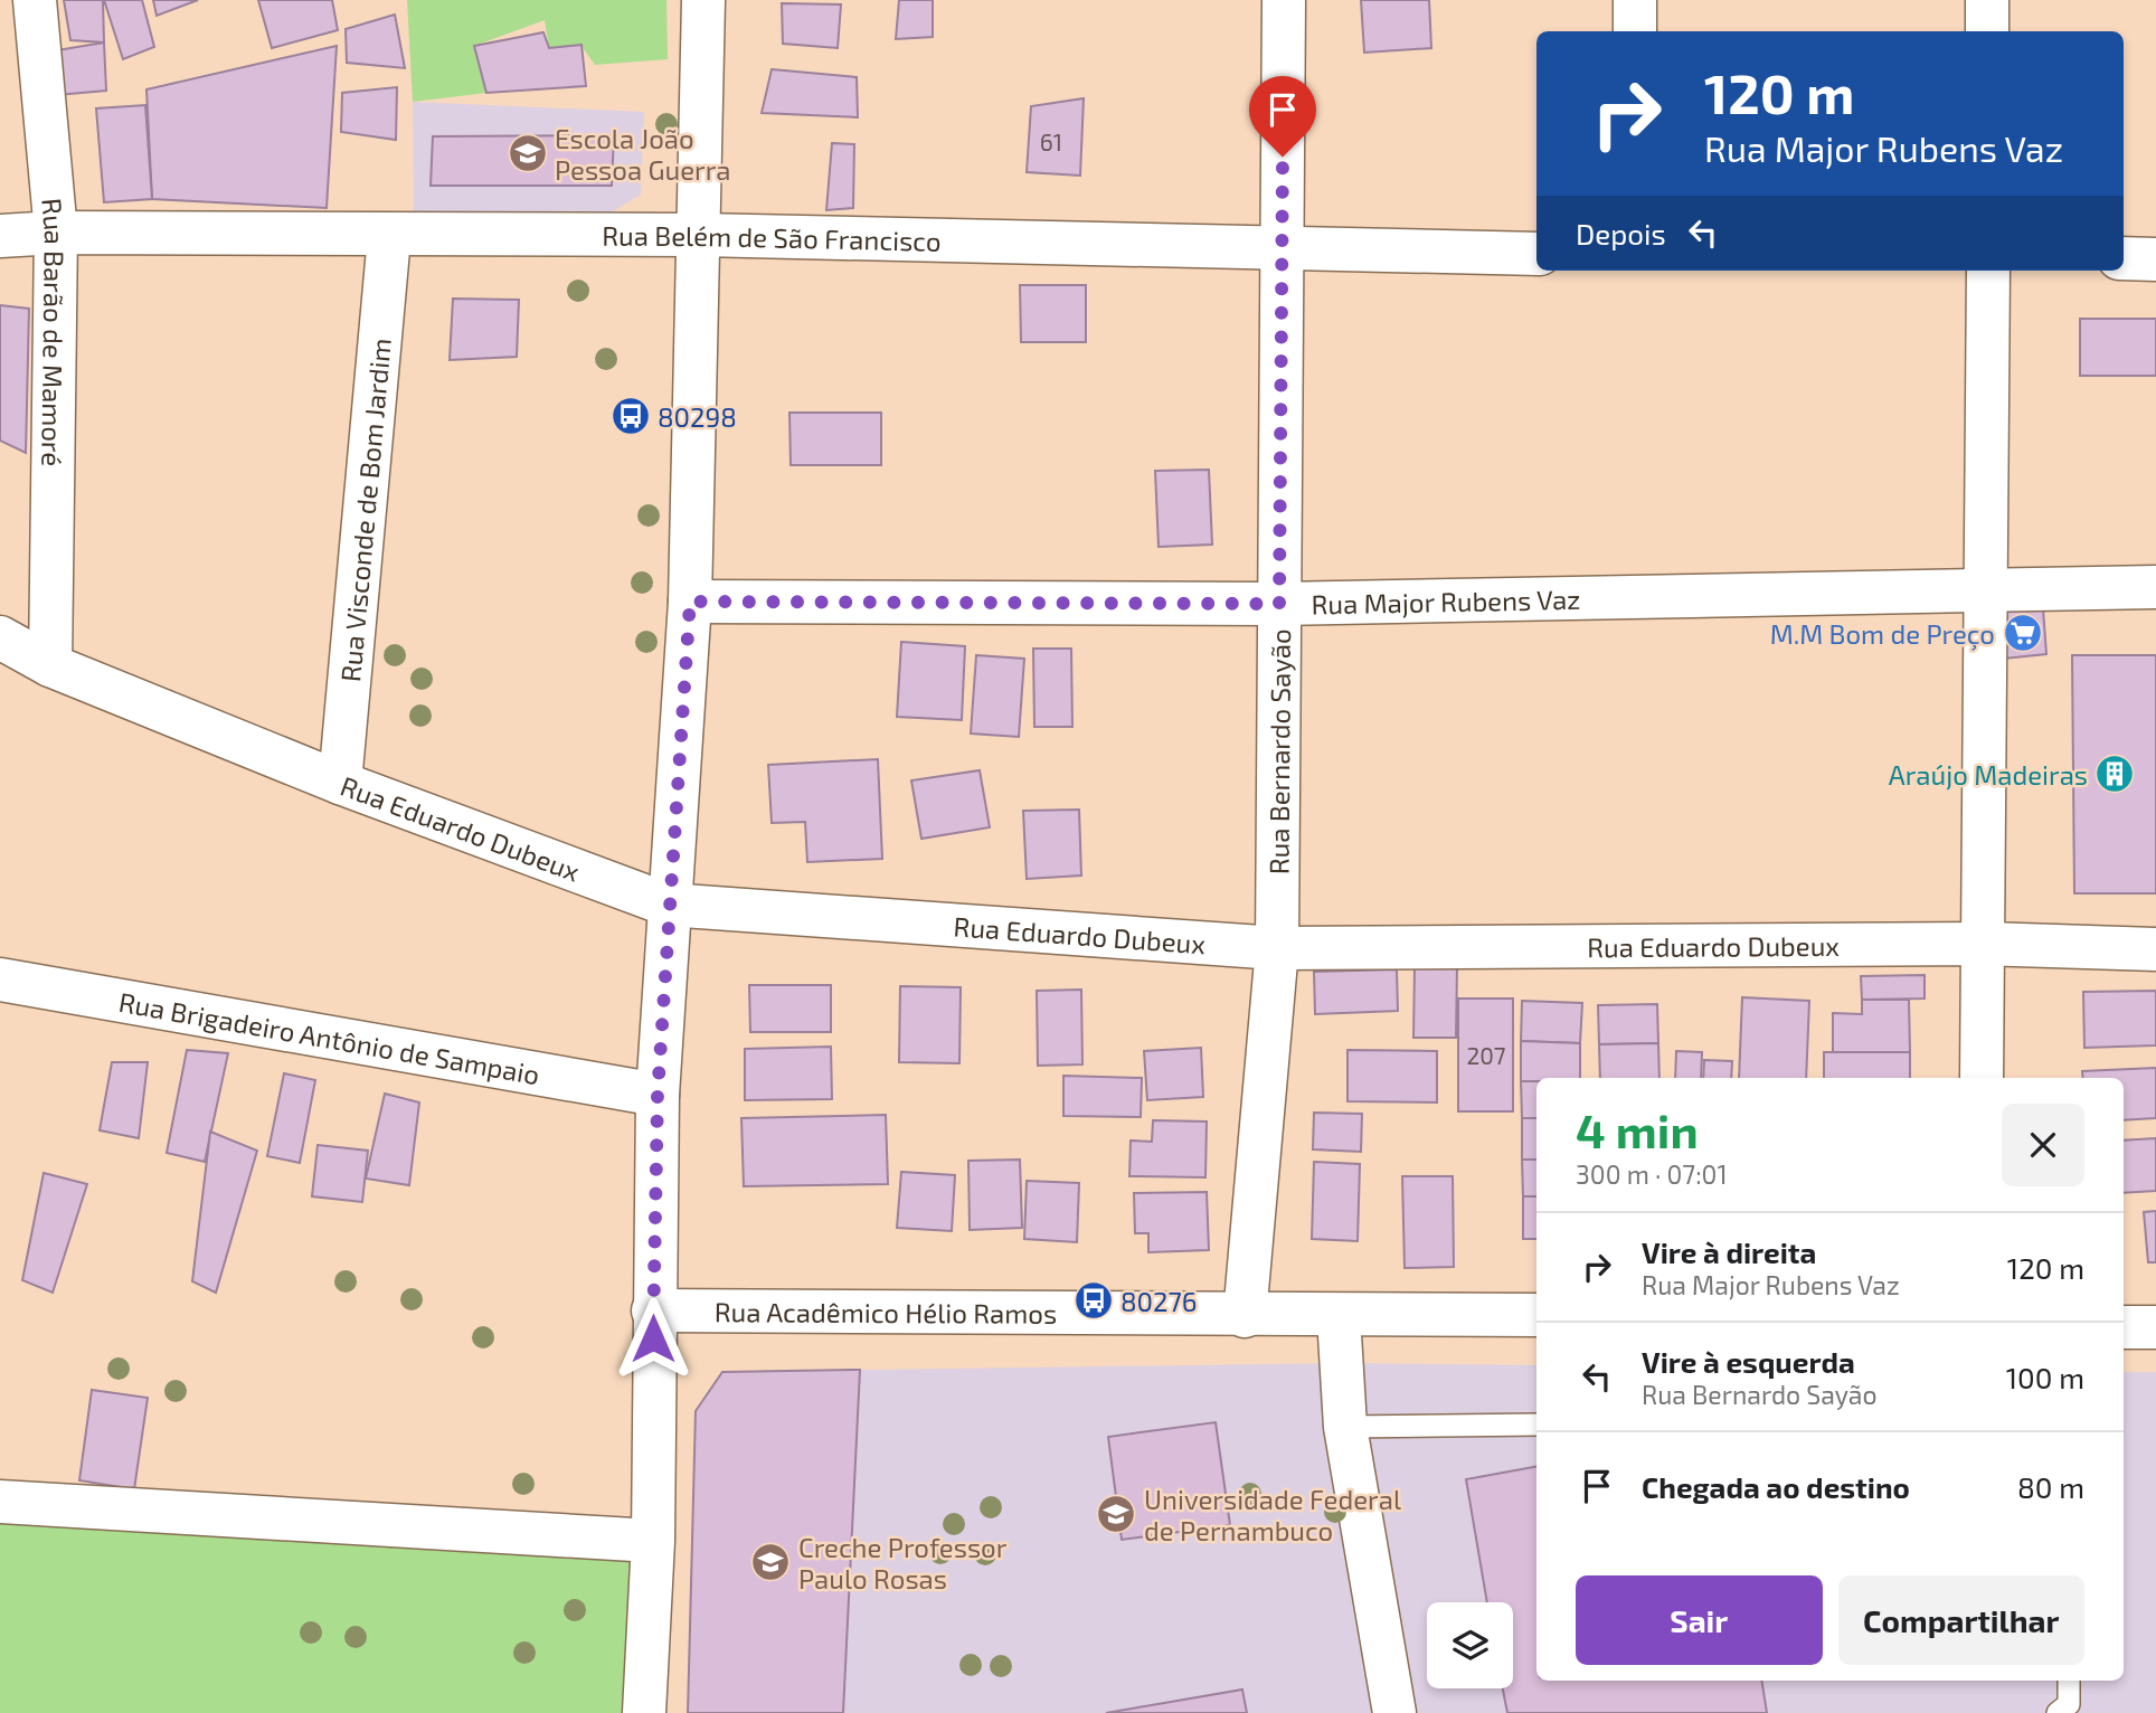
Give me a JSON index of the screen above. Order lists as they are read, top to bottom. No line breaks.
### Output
{"streets":{"street":["Rua Belém de São Francisco","Rua Barão de Mamoré","Rua Visconde de Bom Jardim","Rua Major Rubens Vaz","Rua Bernardo Sayão","Rua Eduardo Dubeux","Rua Brigadeiro Antônio de Sampaio","Rua Acadêmico Hélio Ramos"]},"crossings":[["Rua Belém de São Francisco","Rua Barão de Mamoré"],["Rua Belém de São Francisco","Rua Visconde de Bom Jardim"],["Rua Belém de São Francisco","Rua Bernardo Sayão"],["Rua Barão de Mamoré","Rua Eduardo Dubeux"],["Rua Visconde de Bom Jardim","Rua Eduardo Dubeux"],["Rua Major Rubens Vaz","Rua Bernardo Sayão"],["Rua Bernardo Sayão","Rua Eduardo Dubeux"],["Rua Bernardo Sayão","Rua Acadêmico Hélio Ramos"]],"places":{"school or university":["Escola João Pessoa Guerra","Universidade Federal de Pernambuco","Creche Professor Paulo Rosas"],"bus stop":["80298","80276"],"supermarket":["M.M Bom de Preço"],"building":["Araújo Madeiras"]},"house_numbers":["61","207"],"page":{"turn":["120 m","Rua Major Rubens Vaz"],"then":"Depois","heading":["4 min","300 m · 07:01"],"list":[{"name":"Vire à direita","note":"Rua Major Rubens Vaz","value":"120 m"},{"name":"Vire à esquerda","note":"Rua Bernardo Sayão","value":"100 m"},{"name":"Chegada ao destino","value":"80 m"}],"buttons":["Sair","Compartilhar"]}}
